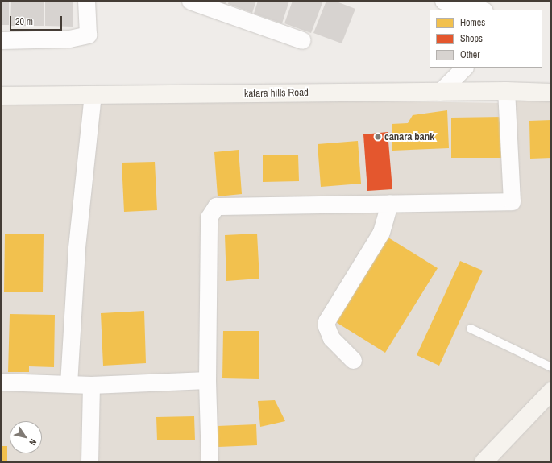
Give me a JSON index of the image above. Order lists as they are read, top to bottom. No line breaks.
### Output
{"streets":{"main road":["katara hills Road"]},"places":["canara bank"],"legend":["Homes","Shops","Other"],"scale_bar":"20 m","north":"bottom right"}
